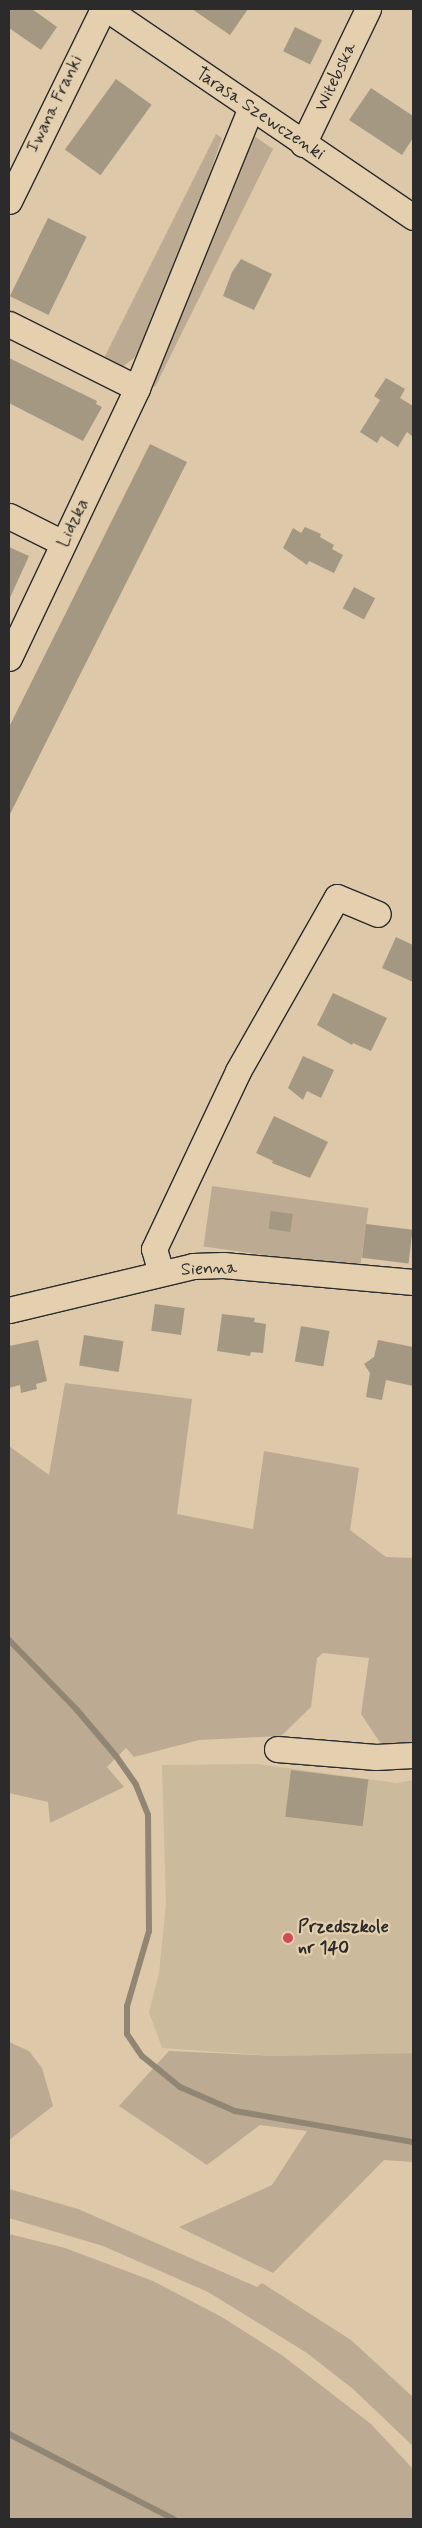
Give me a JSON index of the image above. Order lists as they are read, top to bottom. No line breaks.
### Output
{"streets":{"street":["Witebska","Iwana Franki","Tarasa Szewczenki","Lidzka","Sienna"]},"crossings":[["Witebska","Tarasa Szewczenki"],["Tarasa Szewczenki","Lidzka"]],"places":["Przedszkole nr 140"]}
